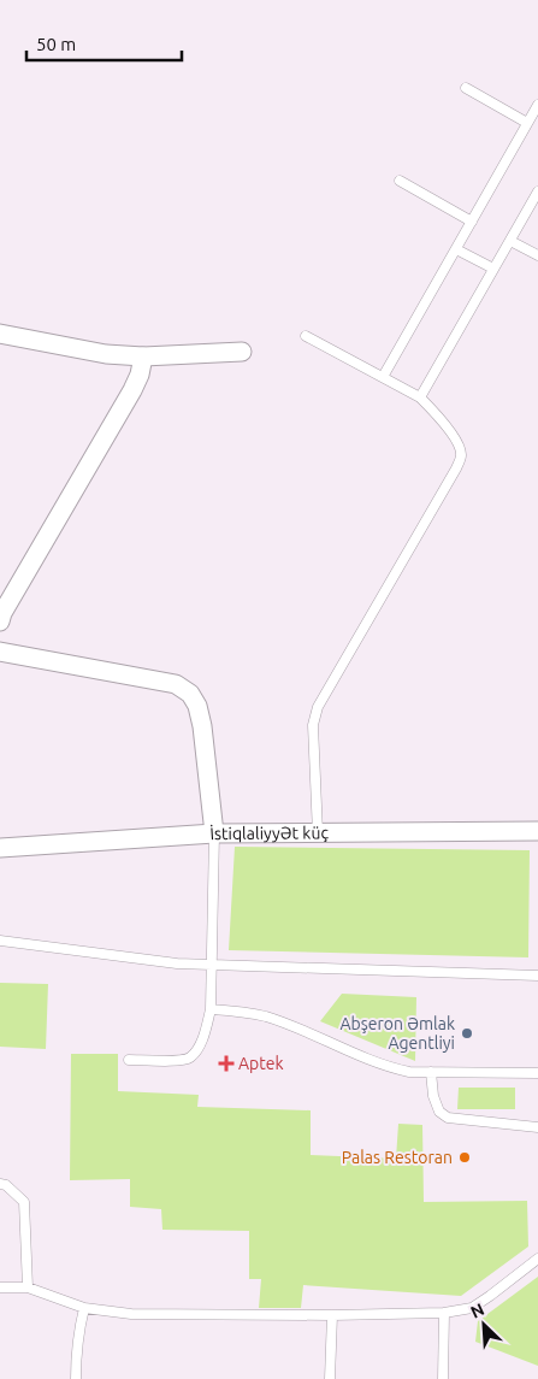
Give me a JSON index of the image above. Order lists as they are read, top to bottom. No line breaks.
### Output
{"streets":{"street":["İstiqlaliyyət küç"]},"places":{"other":["Abşeron Əmlak Agentliyi","Palas Restoran"],"health":["Aptek"]},"scale_bar":"50 m","north":"top left"}
